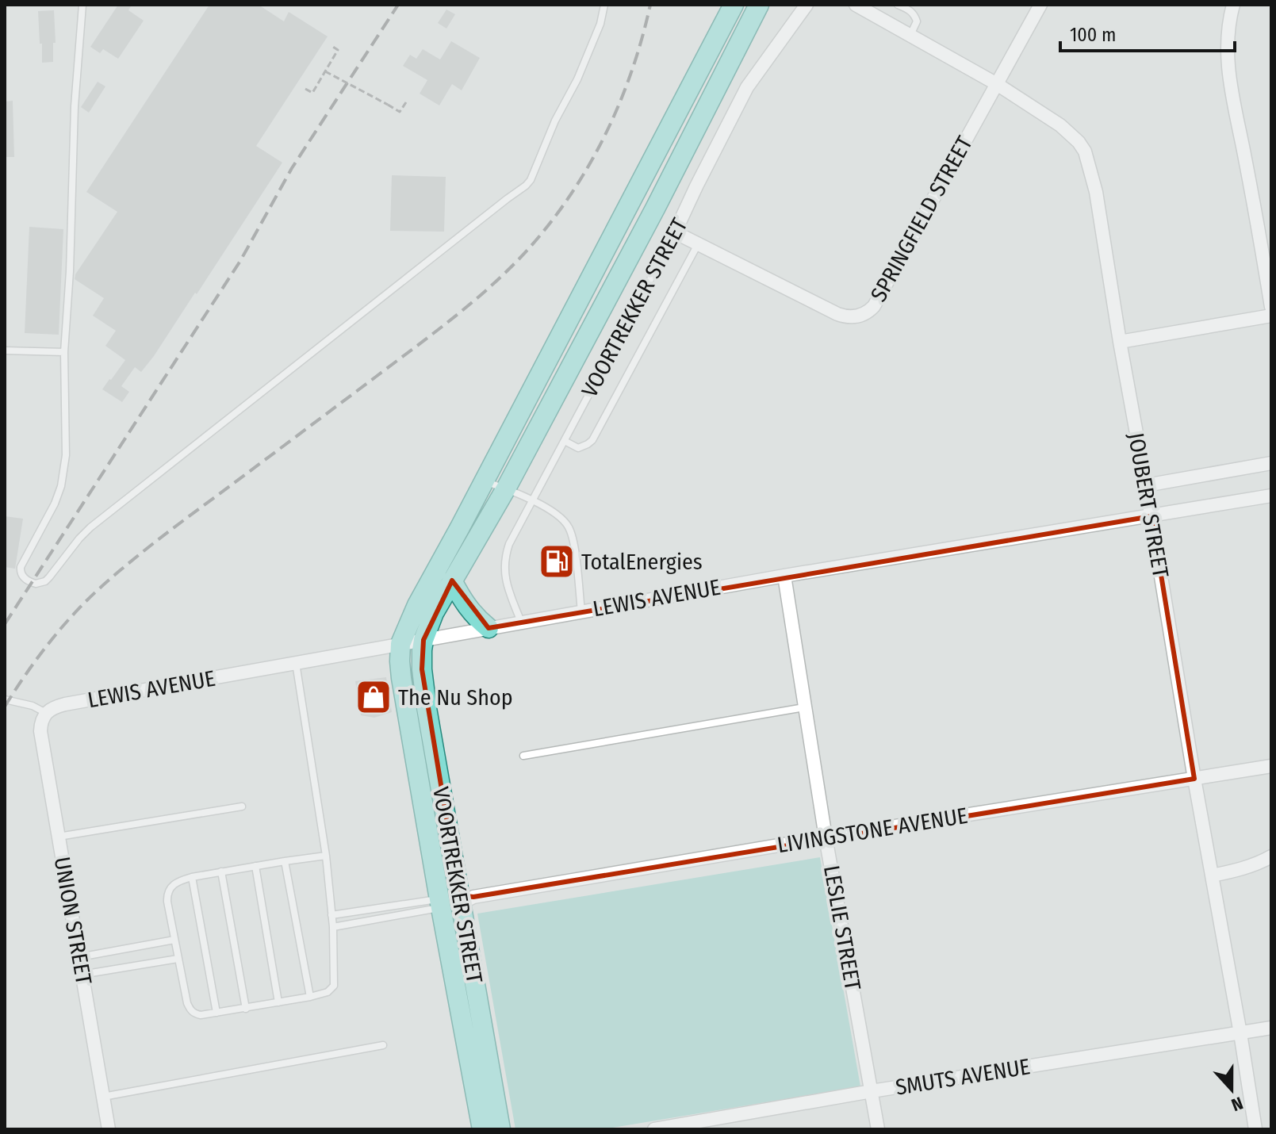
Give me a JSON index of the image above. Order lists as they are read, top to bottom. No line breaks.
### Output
{"streets":{"main road":["VOORTREKKER STREET"],"street":["SPRINGFIELD STREET","JOUBERT STREET","LEWIS AVENUE","LIVINGSTONE AVENUE","UNION STREET","LESLIE STREET","SMUTS AVENUE"]},"crossings":[["SPRINGFIELD STREET","VOORTREKKER STREET"],["SPRINGFIELD STREET","JOUBERT STREET"],["VOORTREKKER STREET","LEWIS AVENUE"],["VOORTREKKER STREET","LIVINGSTONE AVENUE"],["JOUBERT STREET","LEWIS AVENUE"],["JOUBERT STREET","LIVINGSTONE AVENUE"],["JOUBERT STREET","SMUTS AVENUE"],["LEWIS AVENUE","UNION STREET"],["LEWIS AVENUE","LESLIE STREET"],["LIVINGSTONE AVENUE","LESLIE STREET"],["LESLIE STREET","SMUTS AVENUE"]],"places":{"fuel station":["TotalEnergies"],"shop":["The Nu Shop"]},"scale_bar":"100 m","north":"bottom"}
